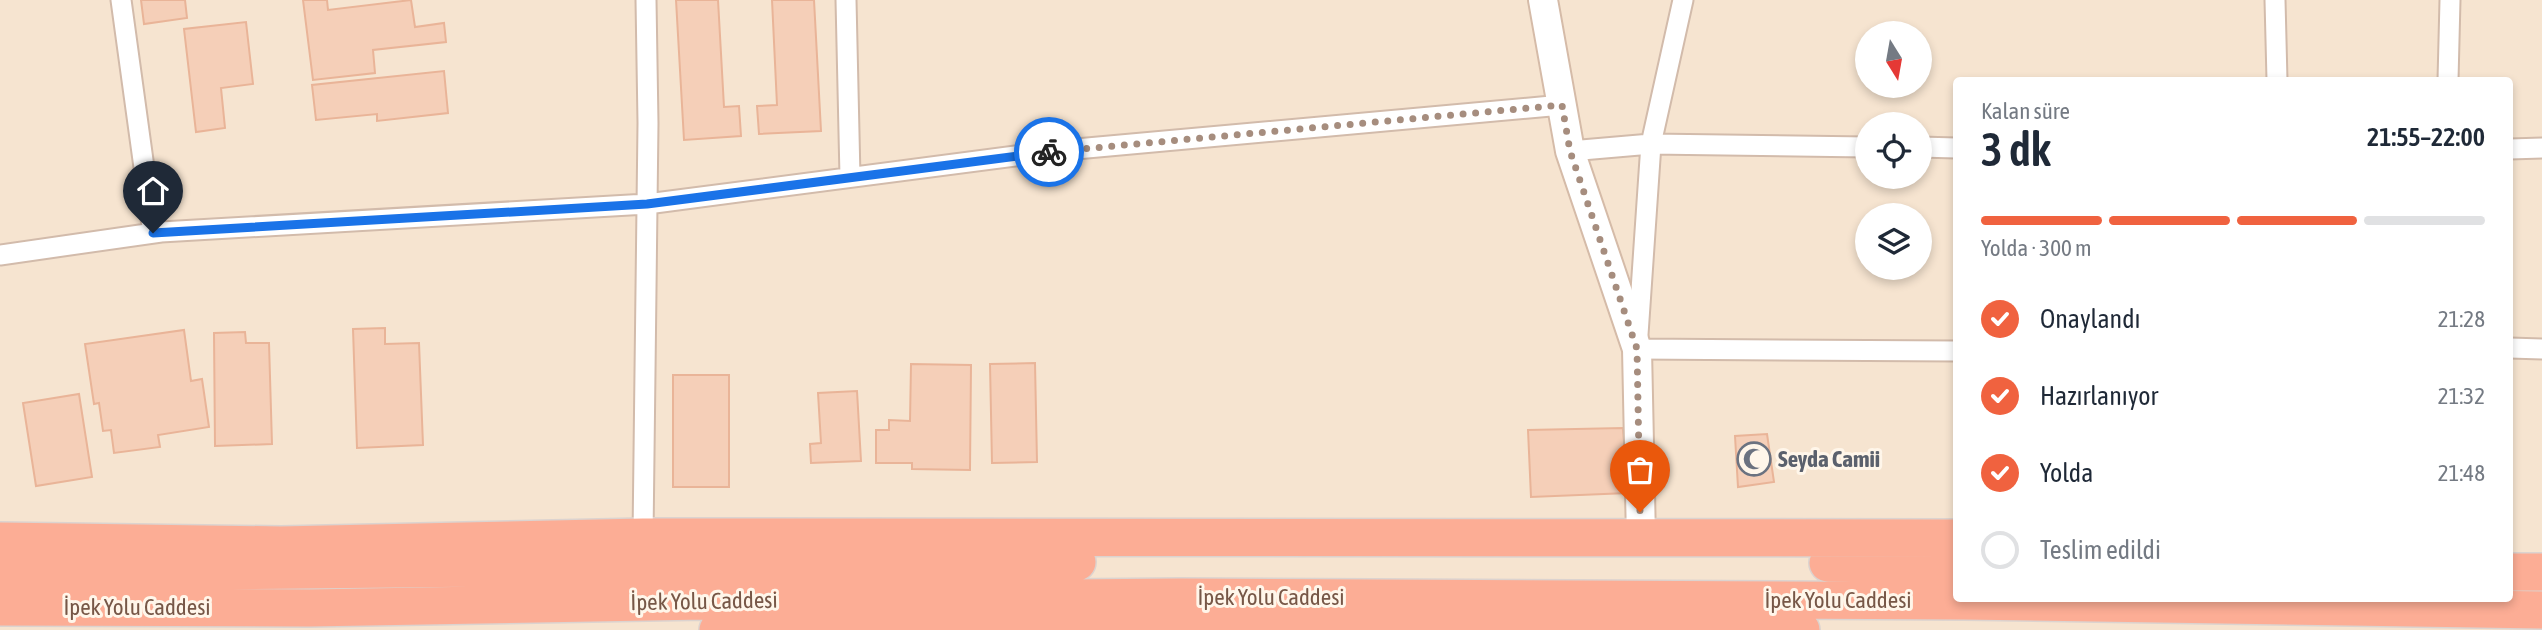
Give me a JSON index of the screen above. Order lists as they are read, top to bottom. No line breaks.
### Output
{"streets":{"highway":["İpek Yolu Caddesi"]},"places":{"mosque":["Seyda Camii"]},"north":"bottom","page":{"heading":["3 dk","Kalan süre","21:55–22:00"],"bar":"Yolda · 300 m","list":[["Onaylandı","21:28"],["Hazırlanıyor","21:32"],["Yolda","21:48"],"Teslim edildi"]}}
